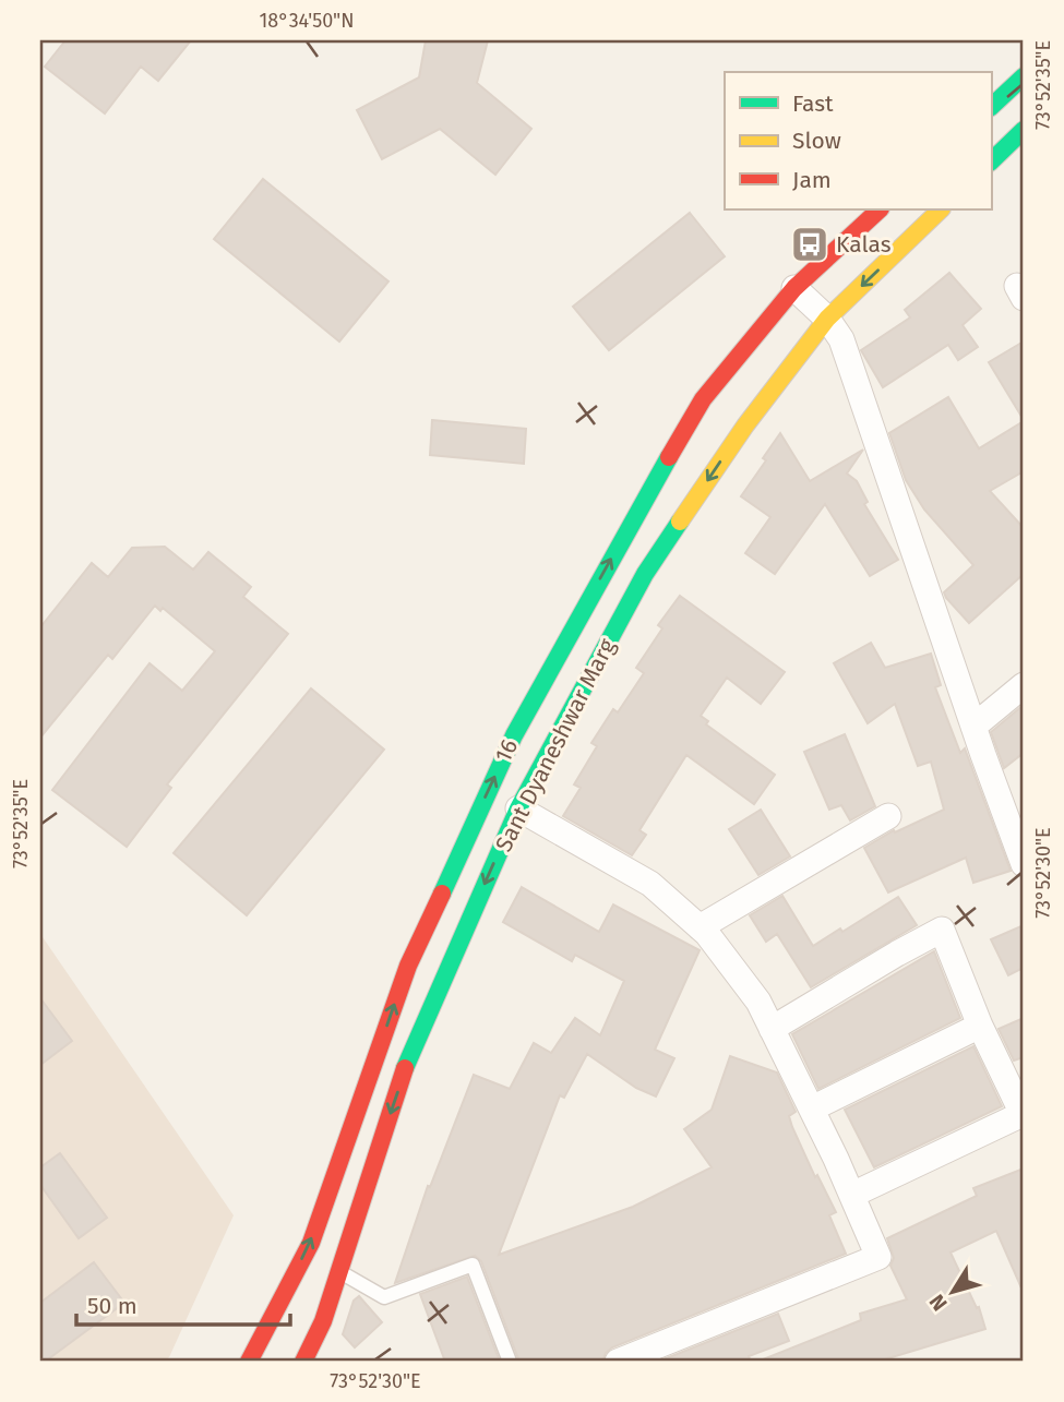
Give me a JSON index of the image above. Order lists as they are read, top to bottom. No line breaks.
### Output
{"streets":{"main road":["Sant Dyaneshwar Marg","16"]},"one_way":["Sant Dyaneshwar Marg","16"],"places":{"bus stop":["Kalas"]},"legend":["Fast","Slow","Jam"],"scale_bar":"50 m","north":"bottom left","coordinates":["18°34'50\"N","73°52'35\"E","73°52'30\"E"]}
